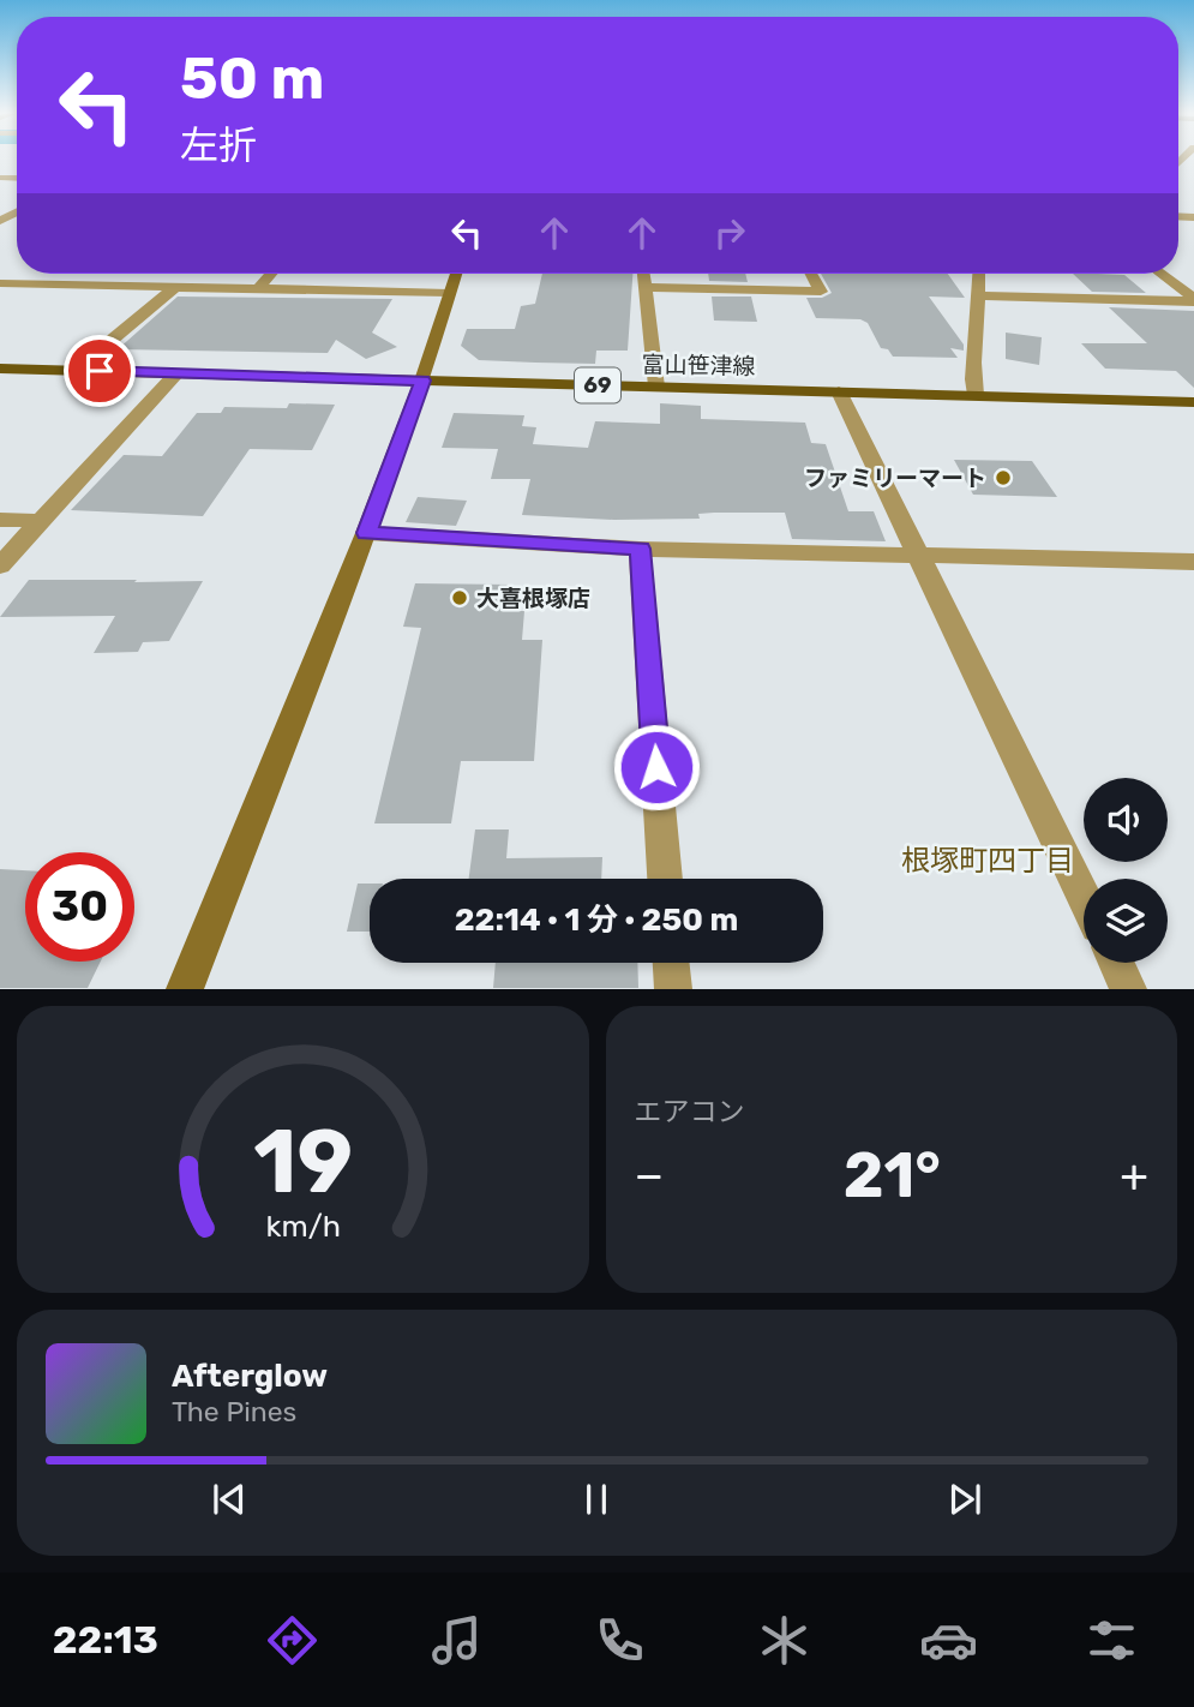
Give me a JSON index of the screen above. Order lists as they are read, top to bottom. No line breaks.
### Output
{"streets":{"main road":["富山笹津線","69"]},"districts":["根塚町四丁目"],"places":["ファミリーマート","大喜根塚店"],"page":{"turn":["50 m","左折"],"limit":"30","trip":"22:14 · 1 分 · 250 m","tile":"エアコン","heat":["−","21°","+"],"song":["Afterglow","The Pines"],"tabs":"22:13","gauge":["19","km/h"]}}
